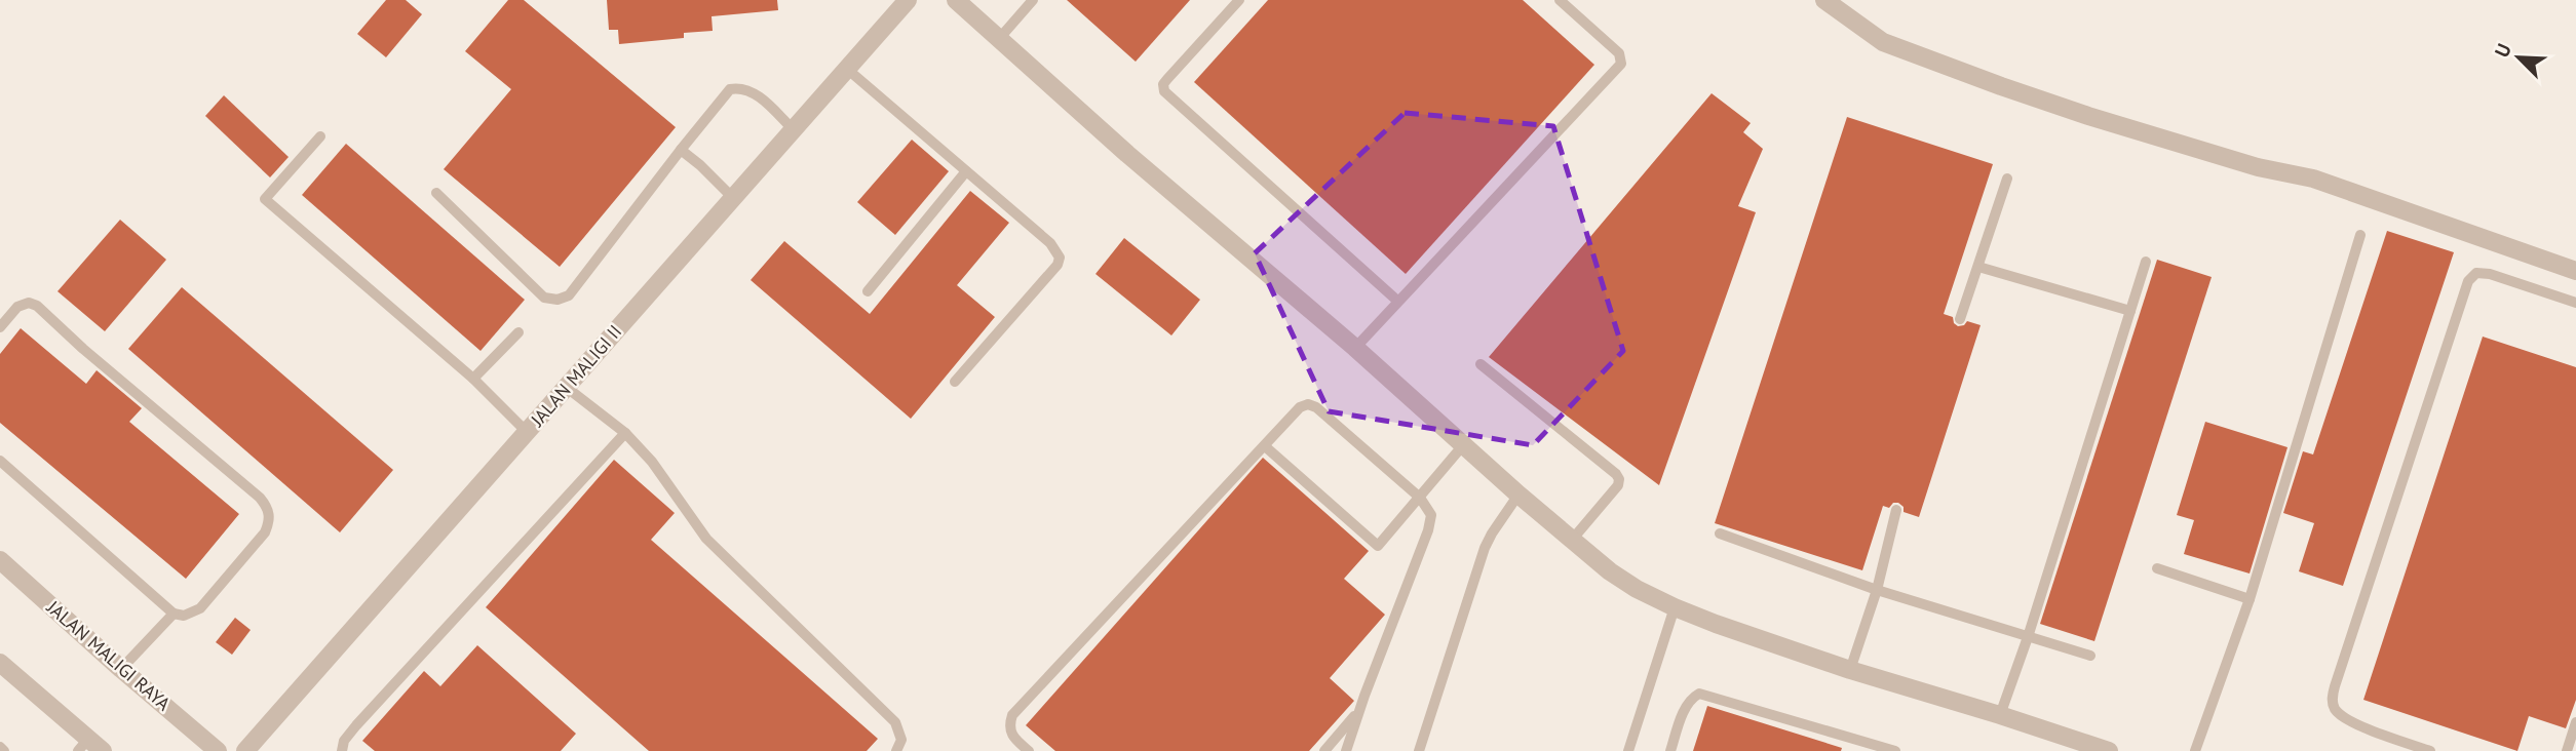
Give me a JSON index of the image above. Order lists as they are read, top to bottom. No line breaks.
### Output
{"streets":{"street":["JALAN MALIGI II","JALAN MALIGI RAYA"]},"north":"top left"}
